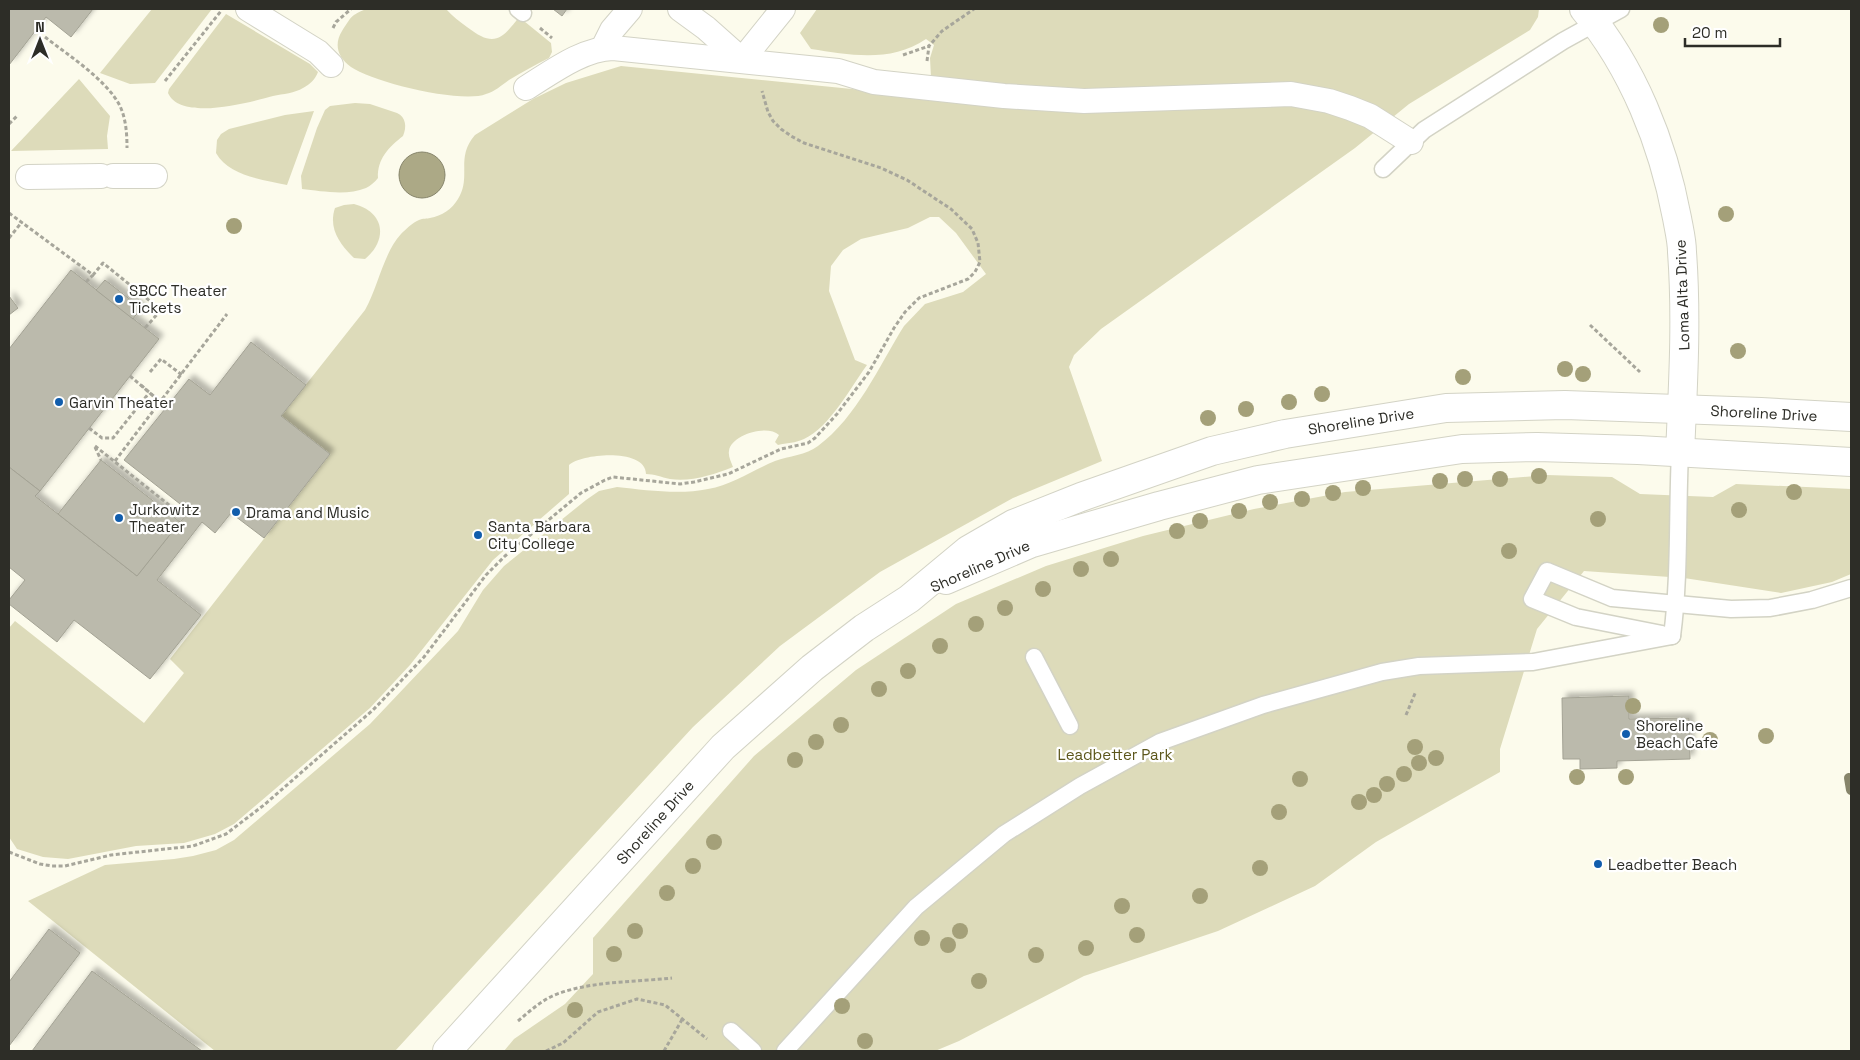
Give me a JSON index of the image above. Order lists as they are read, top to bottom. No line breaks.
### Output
{"streets":{"main road":["Loma Alta Drive","Shoreline Drive"]},"crossings":[["Loma Alta Drive","Shoreline Drive"]],"parks":["Leadbetter Park"],"places":["SBCC Theater Tickets","Garvin Theater","Drama and Music","Jurkowitz Theater","Santa Barbara City College","Shoreline Beach Cafe","Leadbetter Beach"],"scale_bar":"20 m","north":"top"}
